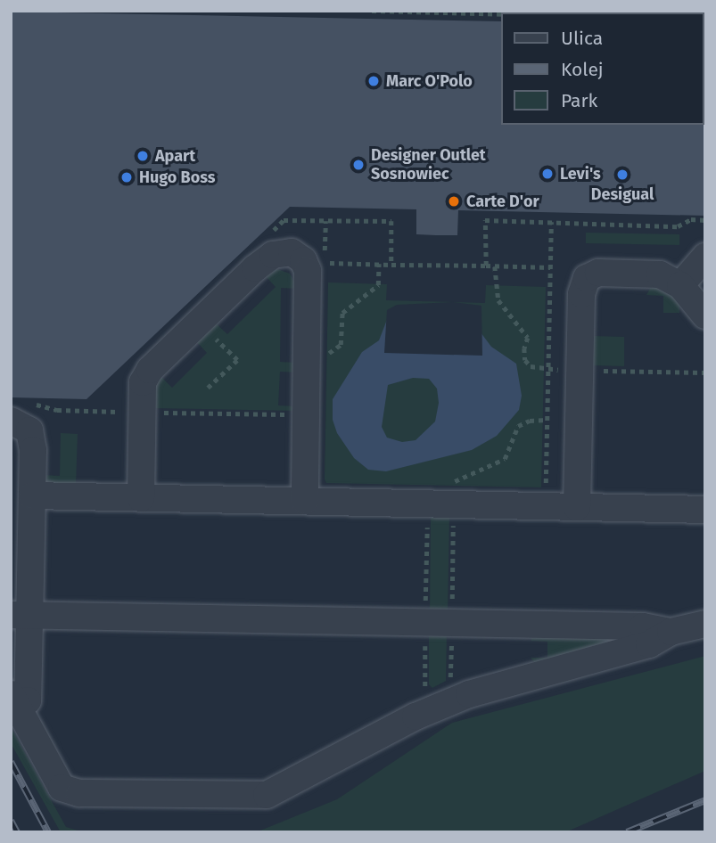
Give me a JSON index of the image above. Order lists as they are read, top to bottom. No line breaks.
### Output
{"places":["Marc O'Polo","Apart","Designer Outlet Sosnowiec","Levi's","Desigual","Hugo Boss","Carte D'or"],"legend":["Ulica","Kolej","Park"]}
